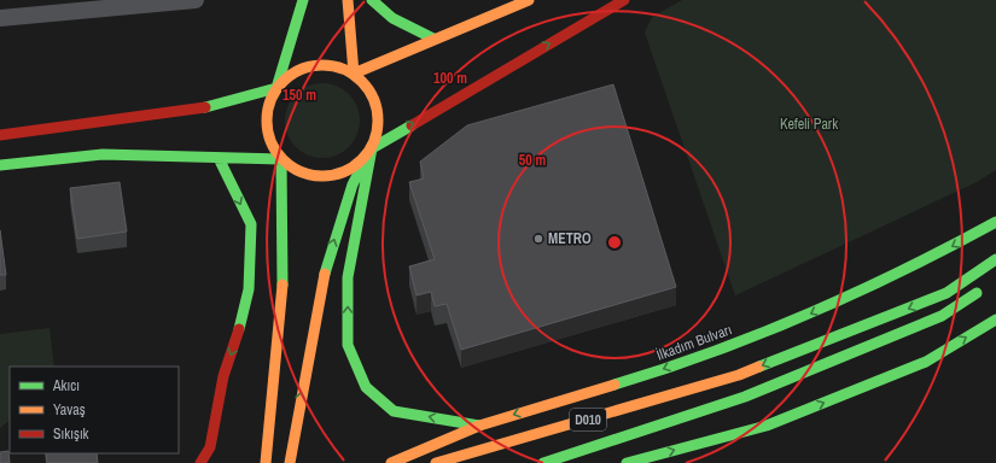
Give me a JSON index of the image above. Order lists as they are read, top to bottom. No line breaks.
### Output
{"streets":{"main road":["İlkadım Bulvarı","D010"]},"parks":["Kefeli Park"],"places":["METRO"],"legend":["Akıcı","Yavaş","Sıkışık"],"rings":["100 m","150 m","50 m"]}
